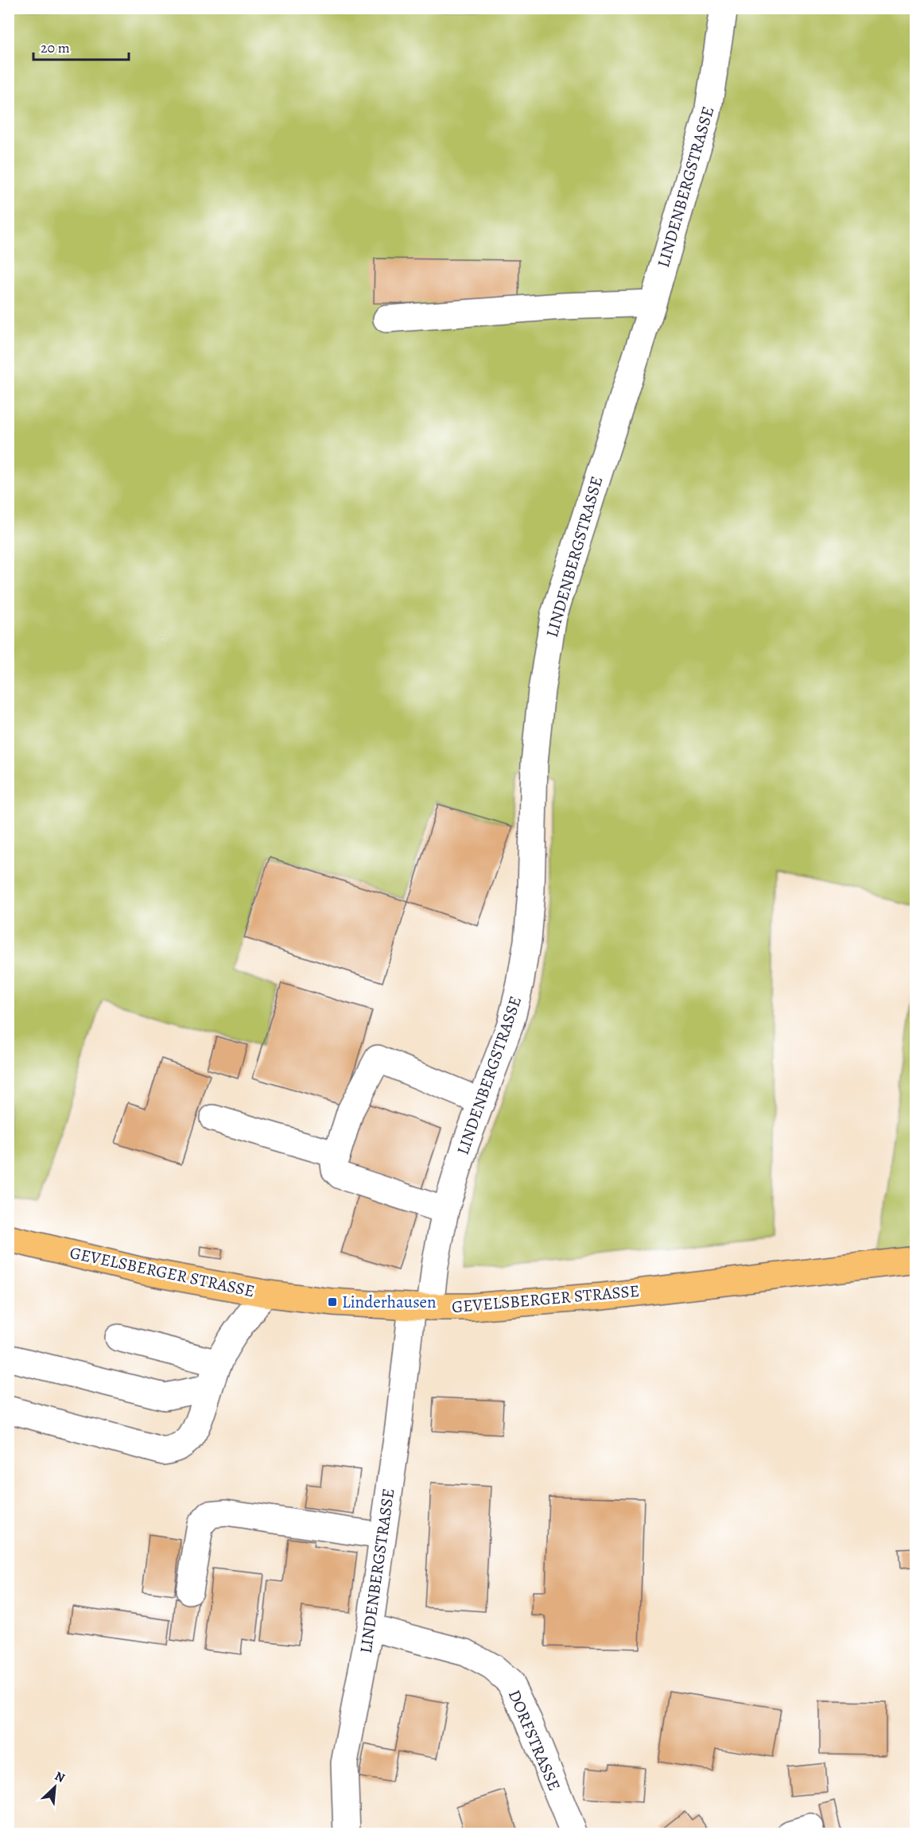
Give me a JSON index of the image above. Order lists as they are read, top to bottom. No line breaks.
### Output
{"streets":{"main road":["GEVELSBERGER STRASSE"],"street":["LINDENBERGSTRASSE","DORFSTRASSE"]},"crossings":[["LINDENBERGSTRASSE","GEVELSBERGER STRASSE"],["LINDENBERGSTRASSE","DORFSTRASSE"]],"places":{"transit":["Linderhausen"]},"scale_bar":"20 m","north":"top right"}
